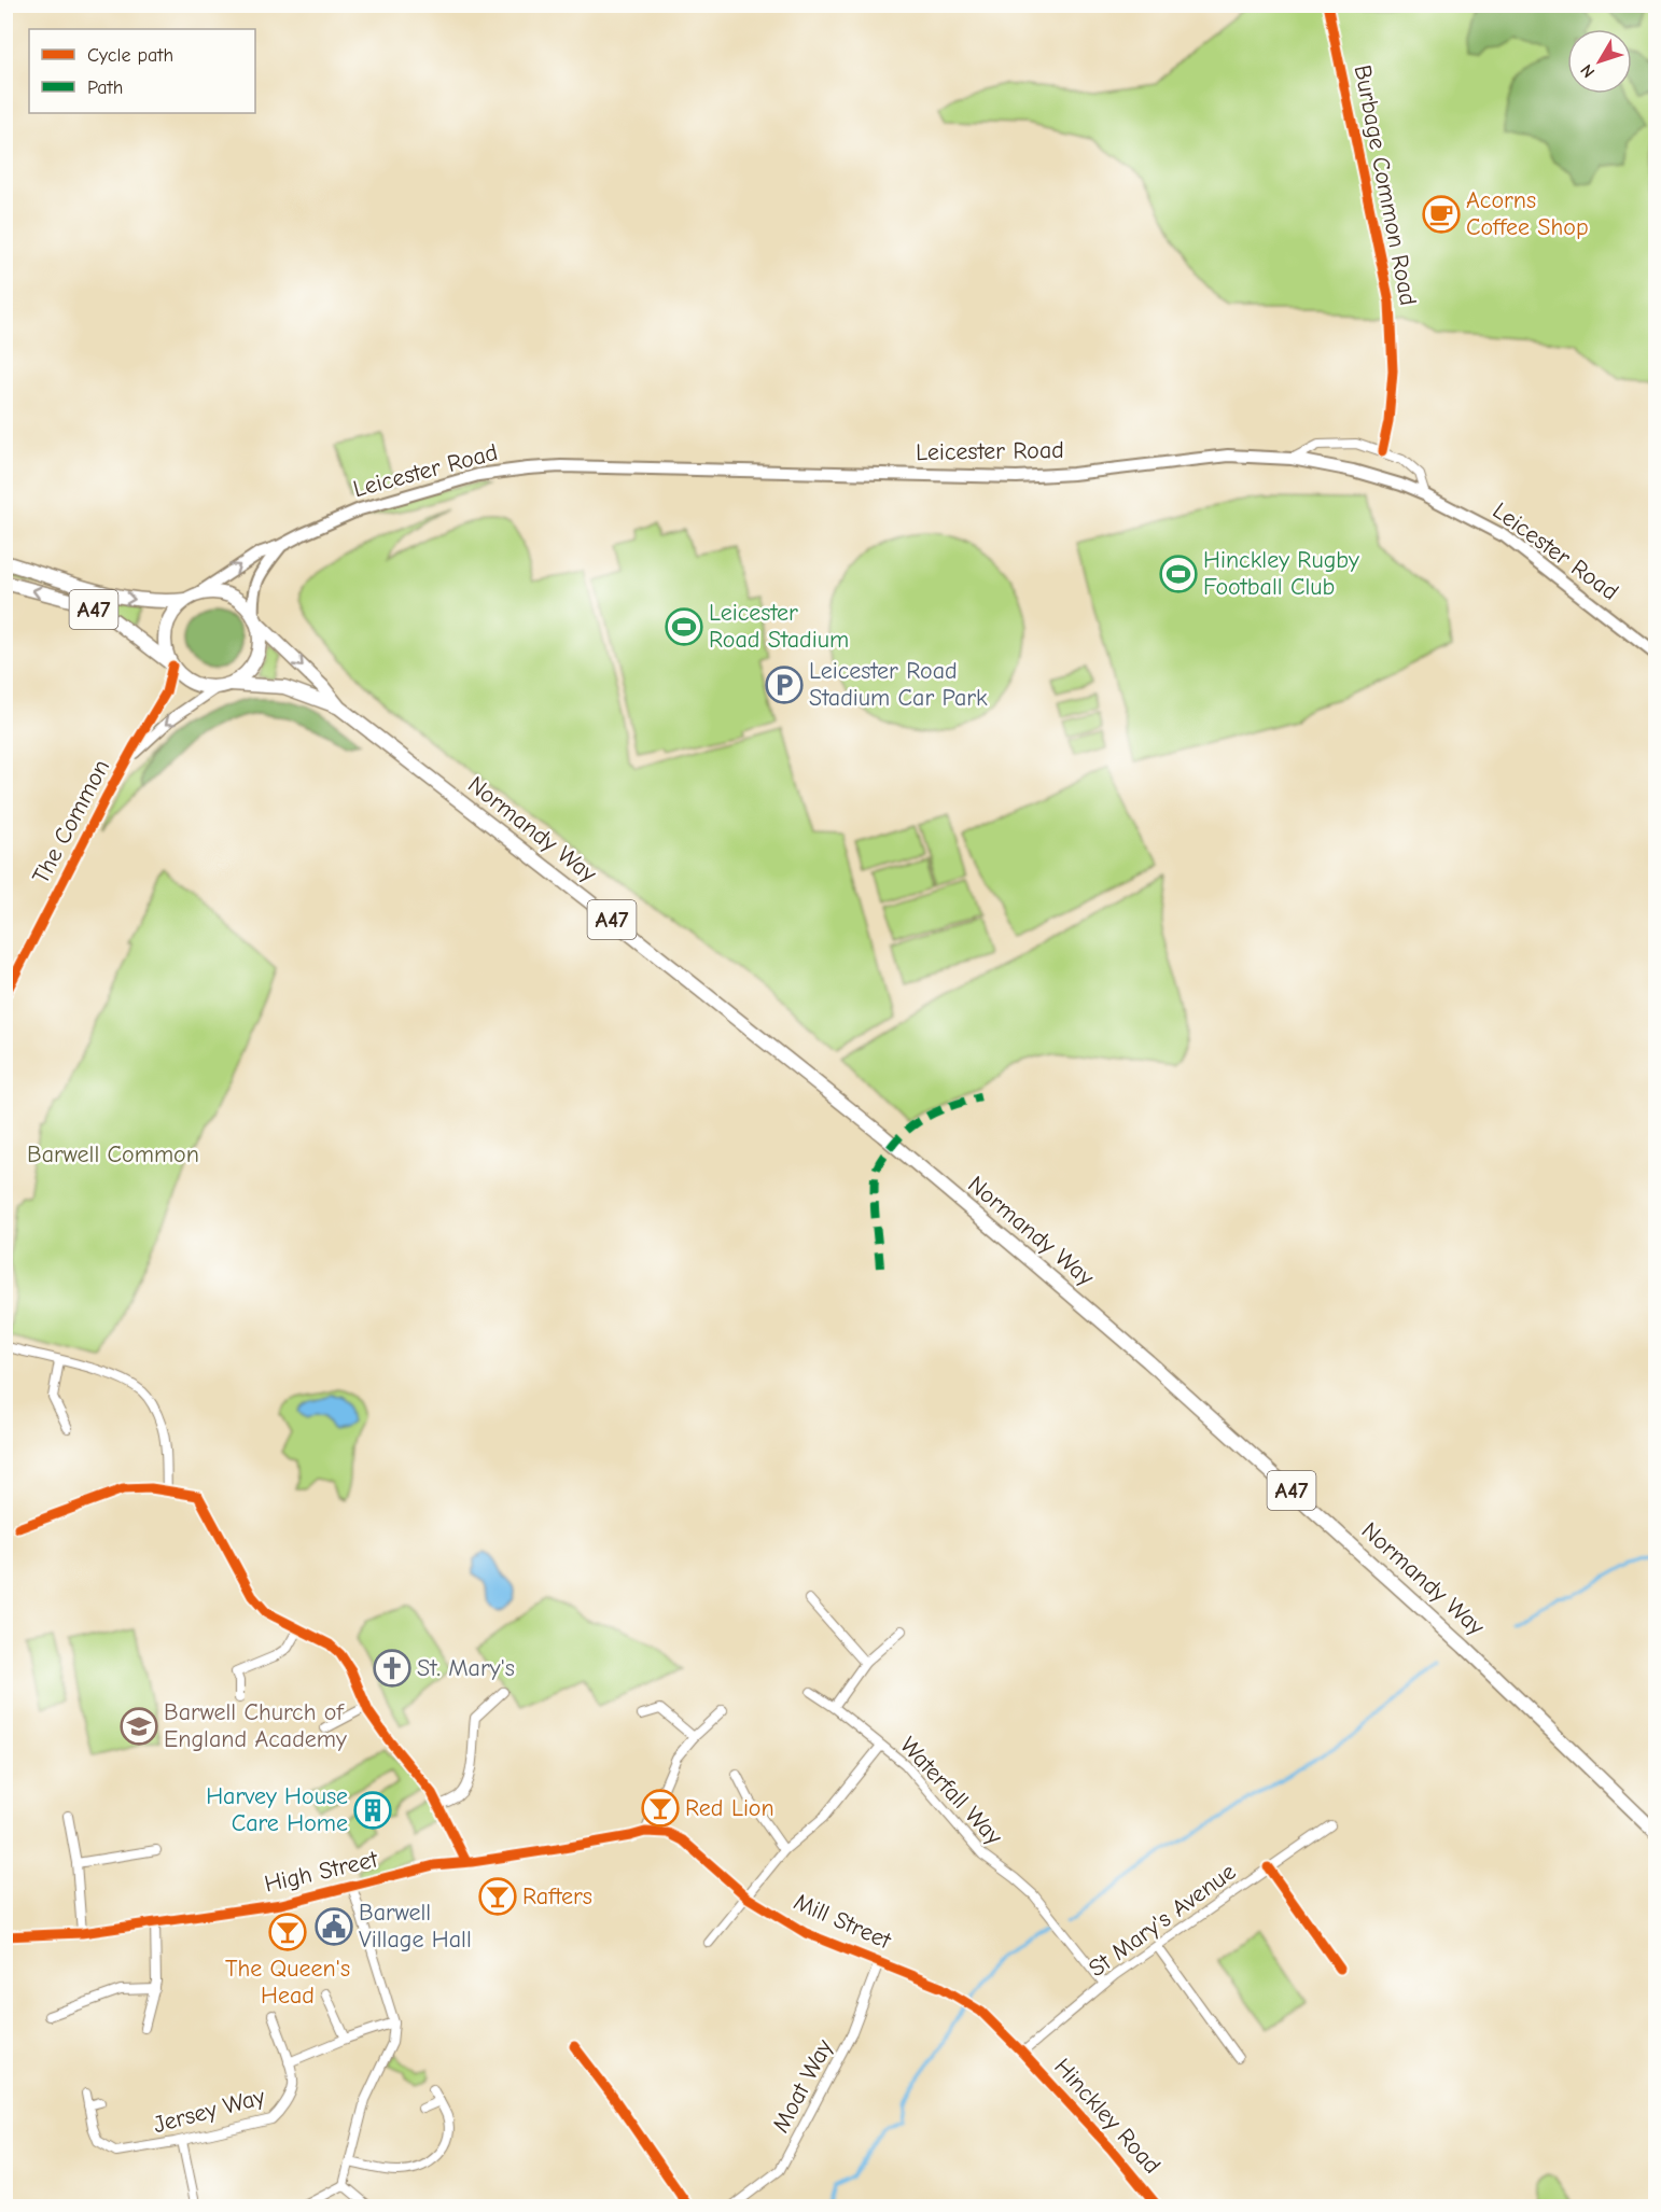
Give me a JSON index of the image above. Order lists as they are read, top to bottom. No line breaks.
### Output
{"streets":{"main road":["Leicester Road","A47","Normandy Way"],"street":["Burbage Common Road","The Common","Waterfall Way","High Street","St Mary's Avenue","Mill Street","Moat Way","Jersey Way","Hinckley Road"]},"crossings":[["Leicester Road","A47"],["Leicester Road","The Common"],["Leicester Road","Normandy Way"],["A47","The Common"],["A47","Normandy Way"],["The Common","Normandy Way"],["Waterfall Way","St Mary's Avenue"],["High Street","Mill Street"],["St Mary's Avenue","Mill Street"],["St Mary's Avenue","Hinckley Road"],["Mill Street","Moat Way"],["Mill Street","Hinckley Road"]],"parks":["Barwell Common"],"places":{"cafe":["Acorns Coffee Shop"],"sports":["Hinckley Rugby Football Club","Leicester Road Stadium"],"parking":["Leicester Road Stadium Car Park"],"church":["St. Mary's"],"school or university":["Barwell Church of England Academy"],"bar":["Red Lion","Rafters","The Queen's Head"],"building":["Harvey House Care Home"],"public building":["Barwell Village Hall"]},"legend":["Cycle path","Path"],"north":"bottom left"}
